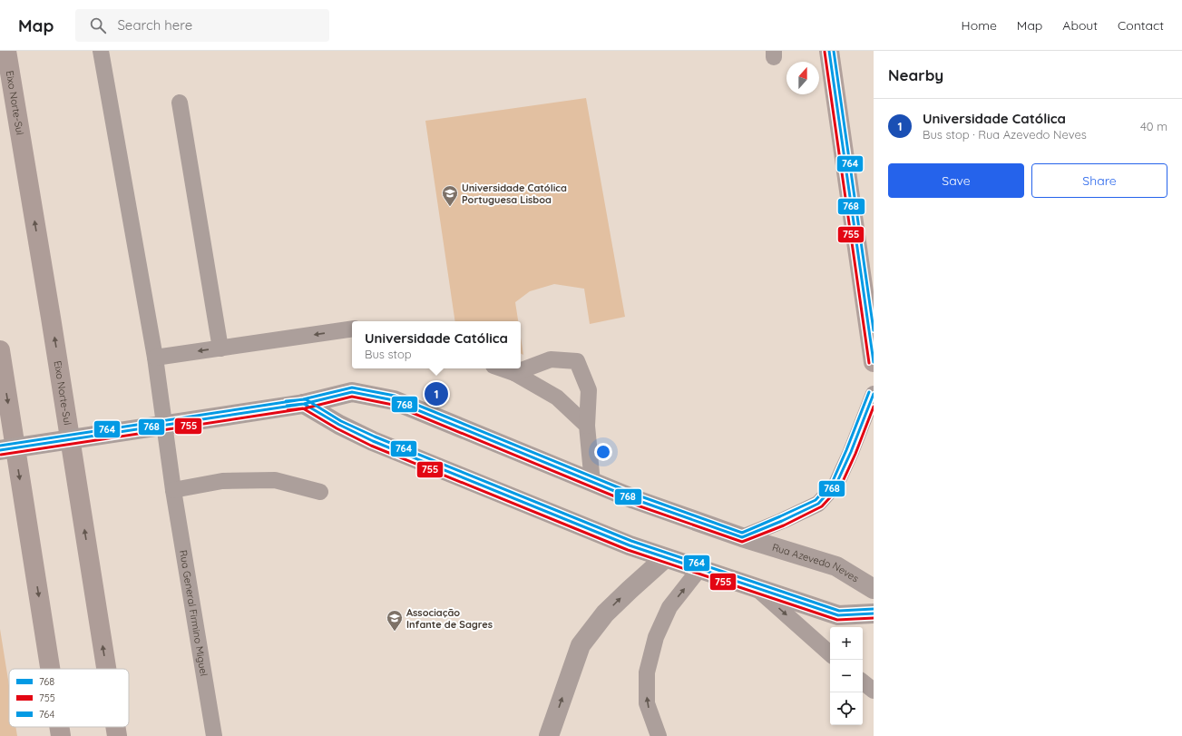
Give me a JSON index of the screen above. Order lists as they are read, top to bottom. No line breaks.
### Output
{"streets":{"highway":["Eixo Norte-Sul"],"street":["Rua Azevedo Neves"],"lane":["Rua General Firmino Miguel"]},"places":{"school or university":["Universidade Católica Portuguesa Lisboa","Associação Infante de Sagres"]},"lines":["transit line 768","transit line 764","transit line 755"],"legend":["768","755","764"],"north":"top","page":{"header":"Map","search":"Search here","nav":["Home","Map","About","Contact"],"heading":"Nearby","list":[{"mark":"1","name":"Universidade Católica","note":"Bus stop · Rua Azevedo Neves","value":"40 m"}],"buttons":["Save","Share"],"popup":["Universidade Católica","Bus stop"],"pins":"1","map_buttons":["+","−"]}}
